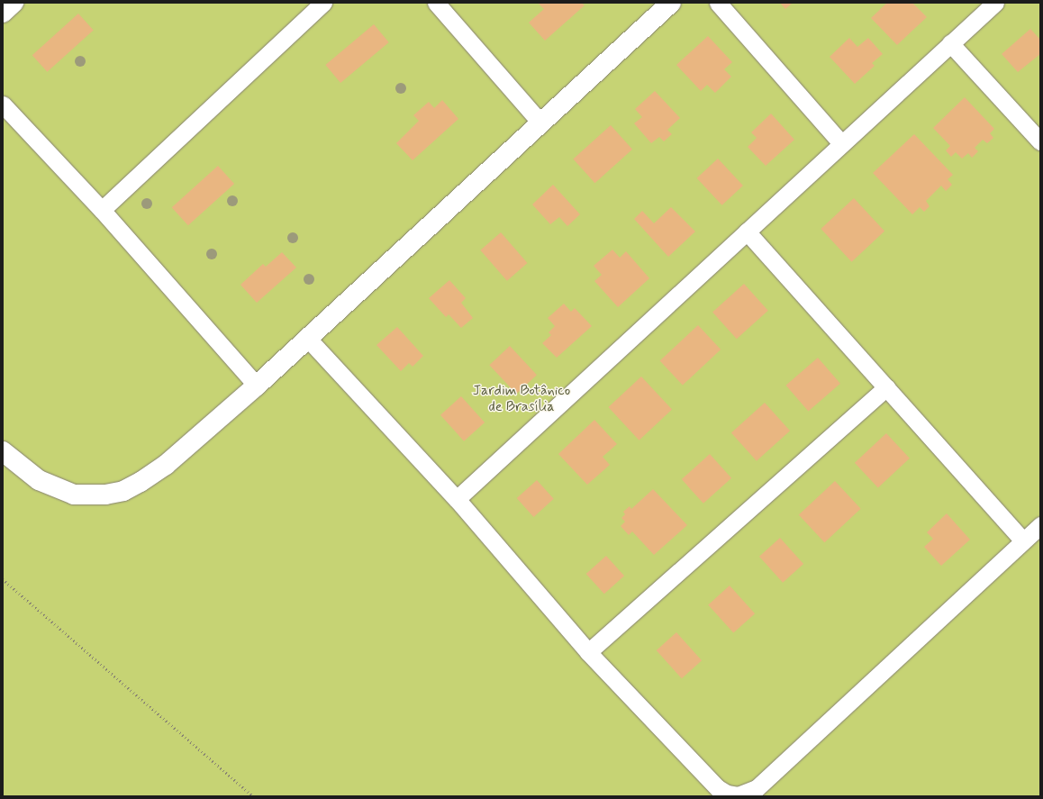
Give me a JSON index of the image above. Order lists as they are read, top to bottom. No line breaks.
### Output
{"parks":["Jardim Botânico de Brasília"]}
